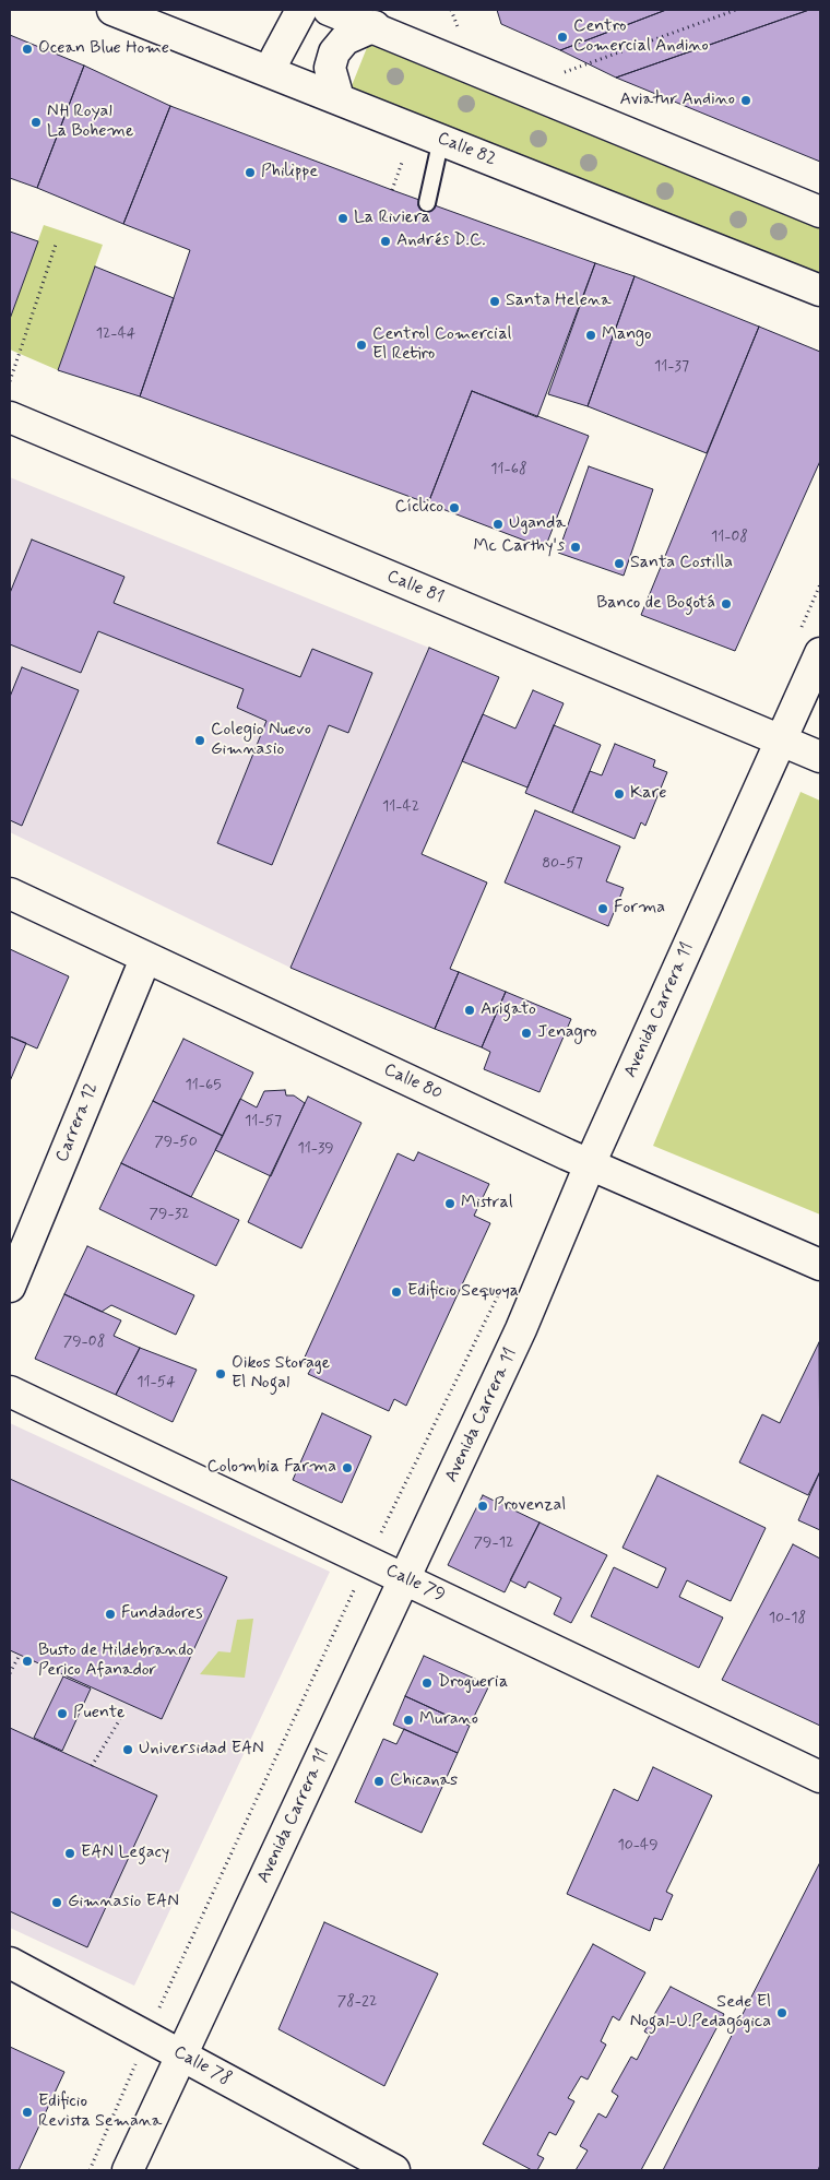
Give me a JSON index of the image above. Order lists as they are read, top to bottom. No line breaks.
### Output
{"streets":{"street":["Calle 82","Calle 81","Avenida Carrera 11","Calle 80","Carrera 12","Calle 79","Calle 78"]},"crossings":[["Calle 81","Avenida Carrera 11"],["Avenida Carrera 11","Calle 80"],["Avenida Carrera 11","Calle 79"],["Avenida Carrera 11","Calle 78"],["Calle 80","Carrera 12"]],"places":["Centro Comercial Andino","Ocean Blue Home","Aviatur Andino","NH Royal La Boheme","Philippe","La Riviera","Andrés D.C.","Santa Helena","Mango","Centrol Comercial El Retiro","Cíclico","Uganda","Mc Carthy's","Santa Costilla","Banco de Bogotá","Colegio Nuevo Gimnasio","Kare","Forma","Arigato","Jenagro","Mistral","Edificio Sequoya","Oikos Storage El Nogal","Colombia Farma","Provenzal","Fundadores","Busto de Hildebrando Perico Afanador","Drogueria","Puente","Murano","Universidad EAN","Chicanas","EAN Legacy","Gimnasio EAN","Sede El Nogal-U.Pedagógica","Edificio Revista Semana"],"house_numbers":["12-44","11-37","11-68","11-08","11-42","80-57","11-65","11-57","79-50","11-39","79-32","79-08","11-54","79-12","10-18","10-49","78-22"]}
